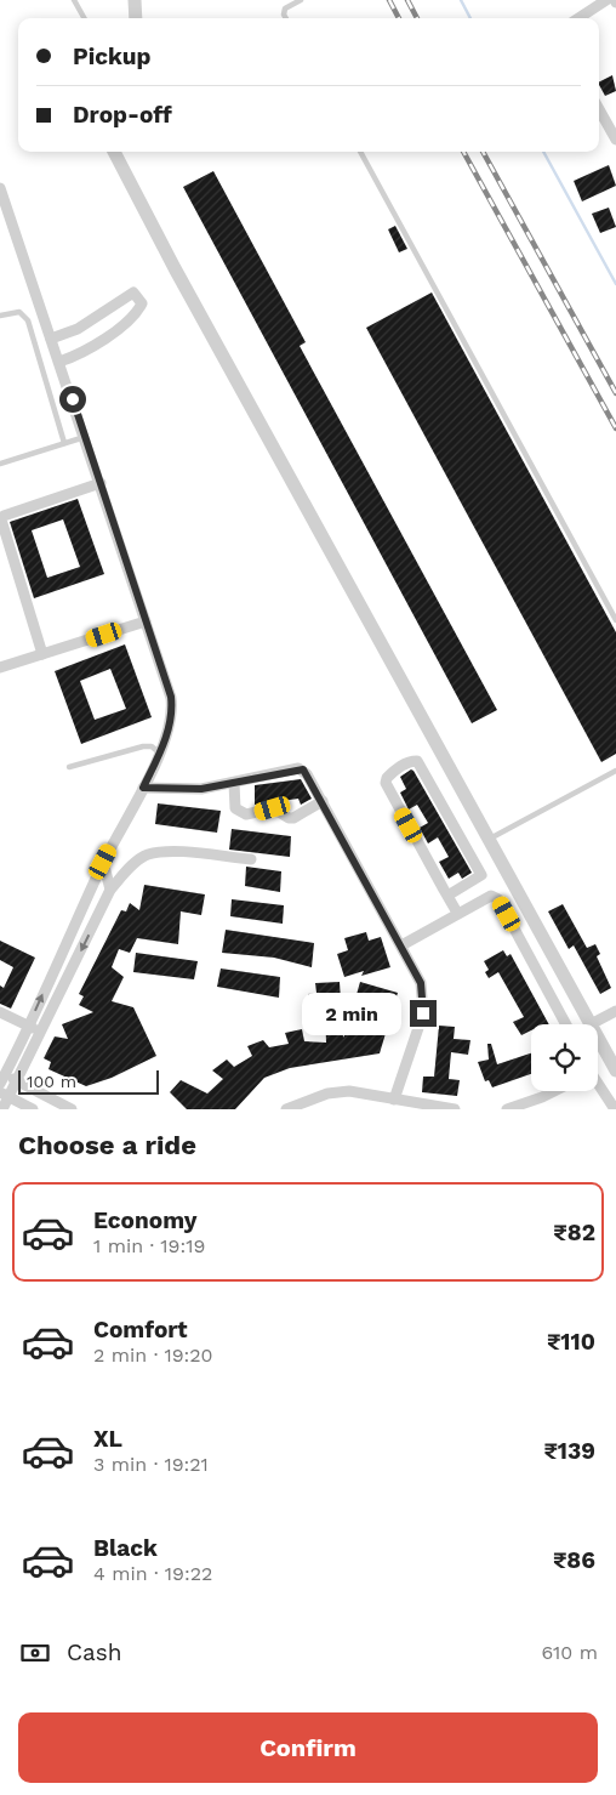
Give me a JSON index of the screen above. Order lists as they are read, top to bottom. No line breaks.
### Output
{"scale_bar":"100 m","page":{"banner":["Pickup","Drop-off"],"bubble":"2 min","scale":"100 m","heading":"Choose a ride","list":[{"name":"Economy","note":"1 min · 19:19","value":"₹82"},{"name":"Comfort","note":"2 min · 19:20","value":"₹110"},{"name":"XL","note":"3 min · 19:21","value":"₹139"},{"name":"Black","note":"4 min · 19:22","value":"₹86"}],"pay":["Cash","610 m"],"buttons":"Confirm"}}
